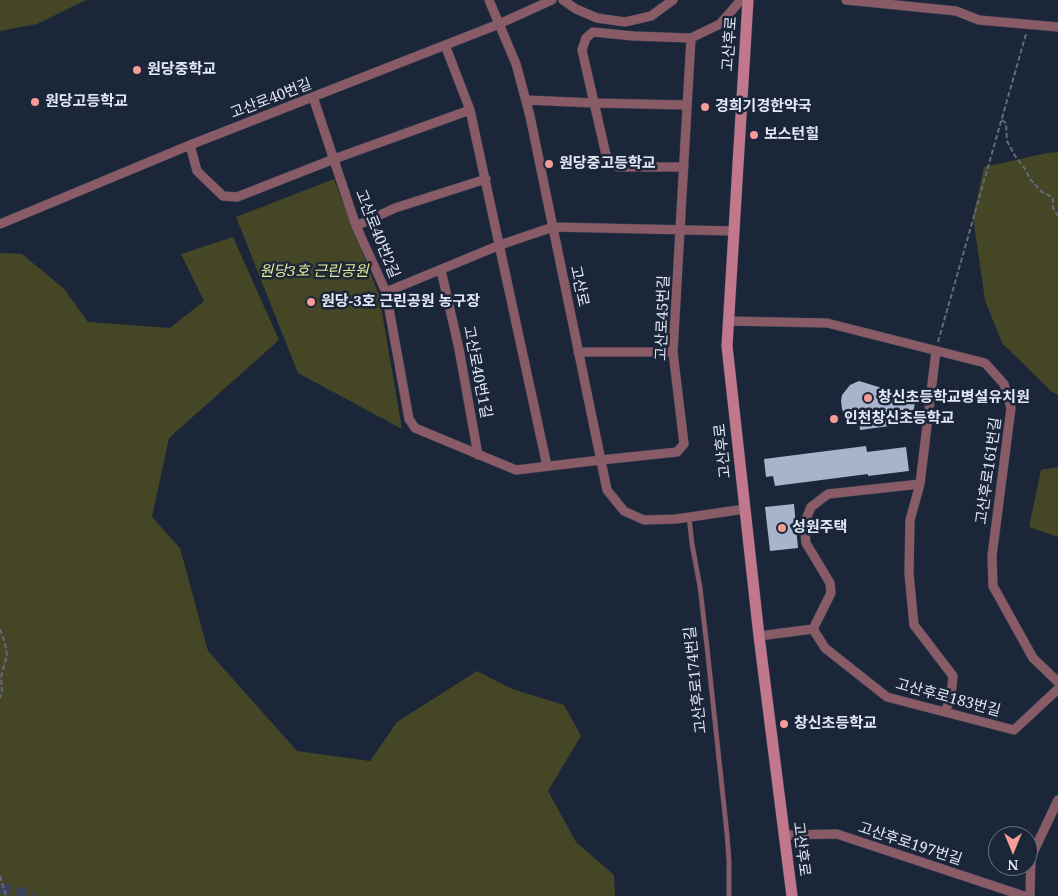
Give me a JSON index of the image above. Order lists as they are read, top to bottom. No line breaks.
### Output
{"streets":{"main road":["고산후로"],"street":["고산로40번길","고산로40번2길","고산로","고산로45번길","고산로40번1길","고산후로161번길","고산후로183번길","고산후로197번길"],"lane":["고산후로174번길"]},"crossings":[["고산후로","고산후로161번길"],["고산후로","고산후로197번길"],["고산로40번길","고산로40번2길"],["고산로40번길","고산로"],["고산로40번2길","고산로"],["고산로40번2길","고산로45번길"],["고산로40번2길","고산로40번1길"],["고산로","고산로45번길"],["고산로","고산후로174번길"]],"parks":["원당3호 근린공원"],"places":["원당중학교","원당고등학교","경희기경한약국","보스턴힐","원당중고등학교","원당-3호 근린공원 농구장","창신초등학교병설유치원","인천창신초등학교","성원주택","창신초등학교"],"north":"bottom"}
